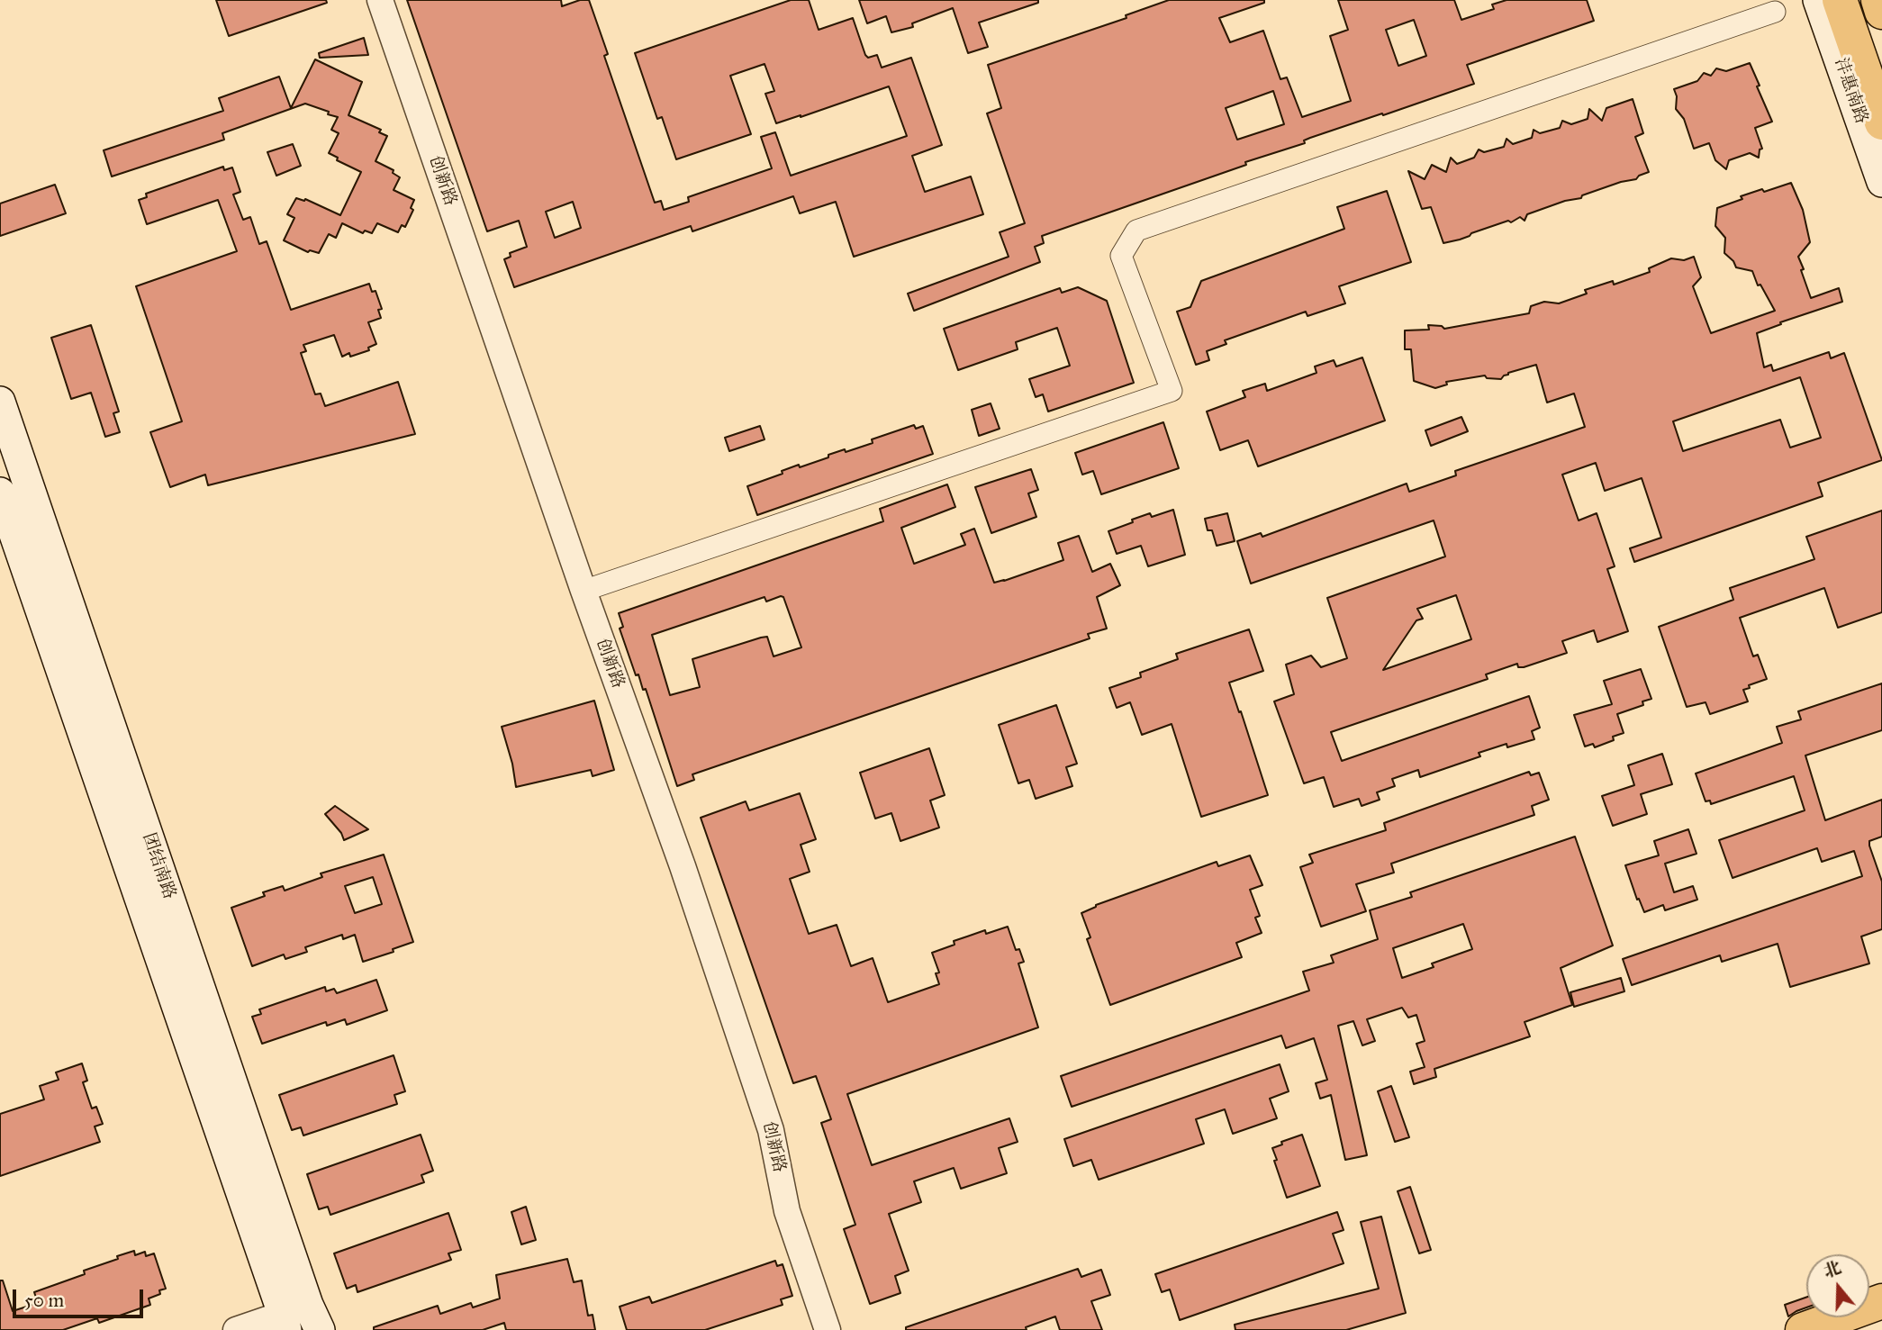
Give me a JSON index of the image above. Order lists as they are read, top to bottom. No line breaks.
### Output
{"streets":{"main road":["沣惠南路","团结南路"],"street":["创新路"]},"scale_bar":"50 m","north":"top"}
